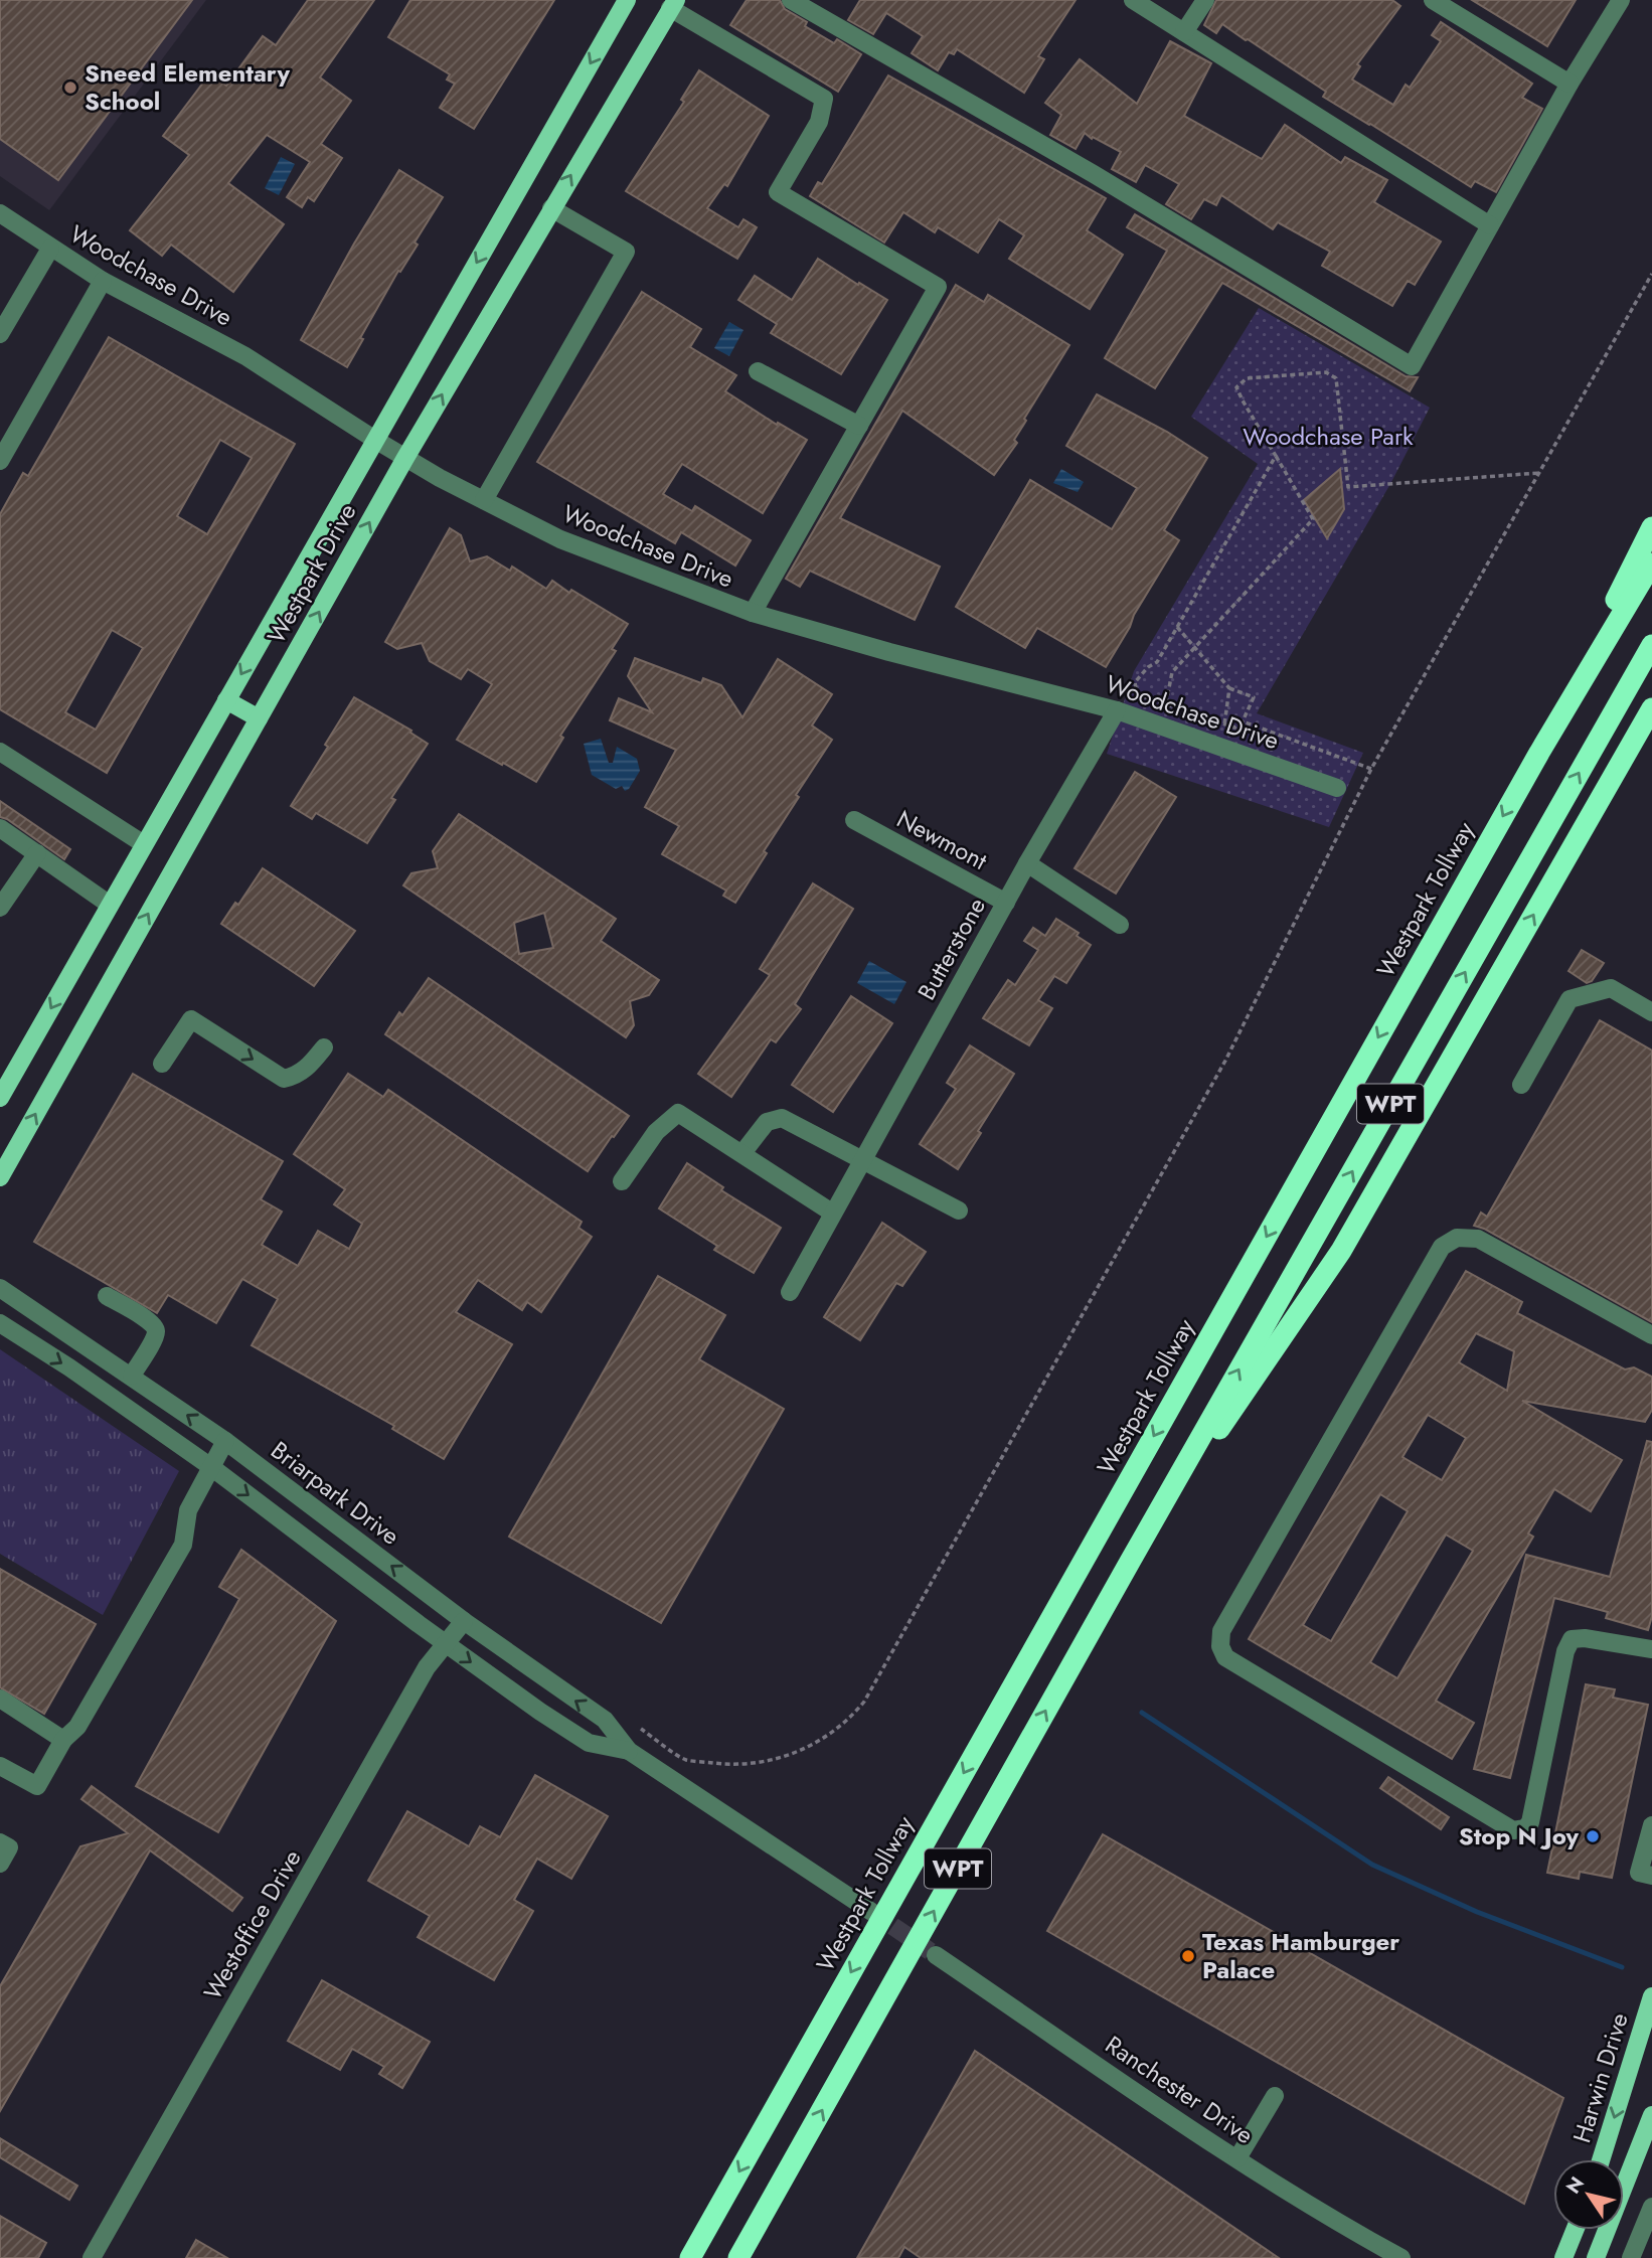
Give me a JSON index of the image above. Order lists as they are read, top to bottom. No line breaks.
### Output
{"streets":{"highway":["Westpark Tollway","WPT"],"main road":["Westpark Drive","Harwin Drive"],"street":["Woodchase Drive","Newmont","Butterstone","Briarpark Drive","Westoffice Drive","Ranchester Drive"]},"crossings":[["Woodchase Drive","Westpark Drive"],["Woodchase Drive","Butterstone"],["Newmont","Butterstone"],["Briarpark Drive","Westoffice Drive"]],"parks":["Woodchase Park"],"places":["Sneed Elementary School","Stop N Joy","Texas Hamburger Palace"],"north":"top left"}
